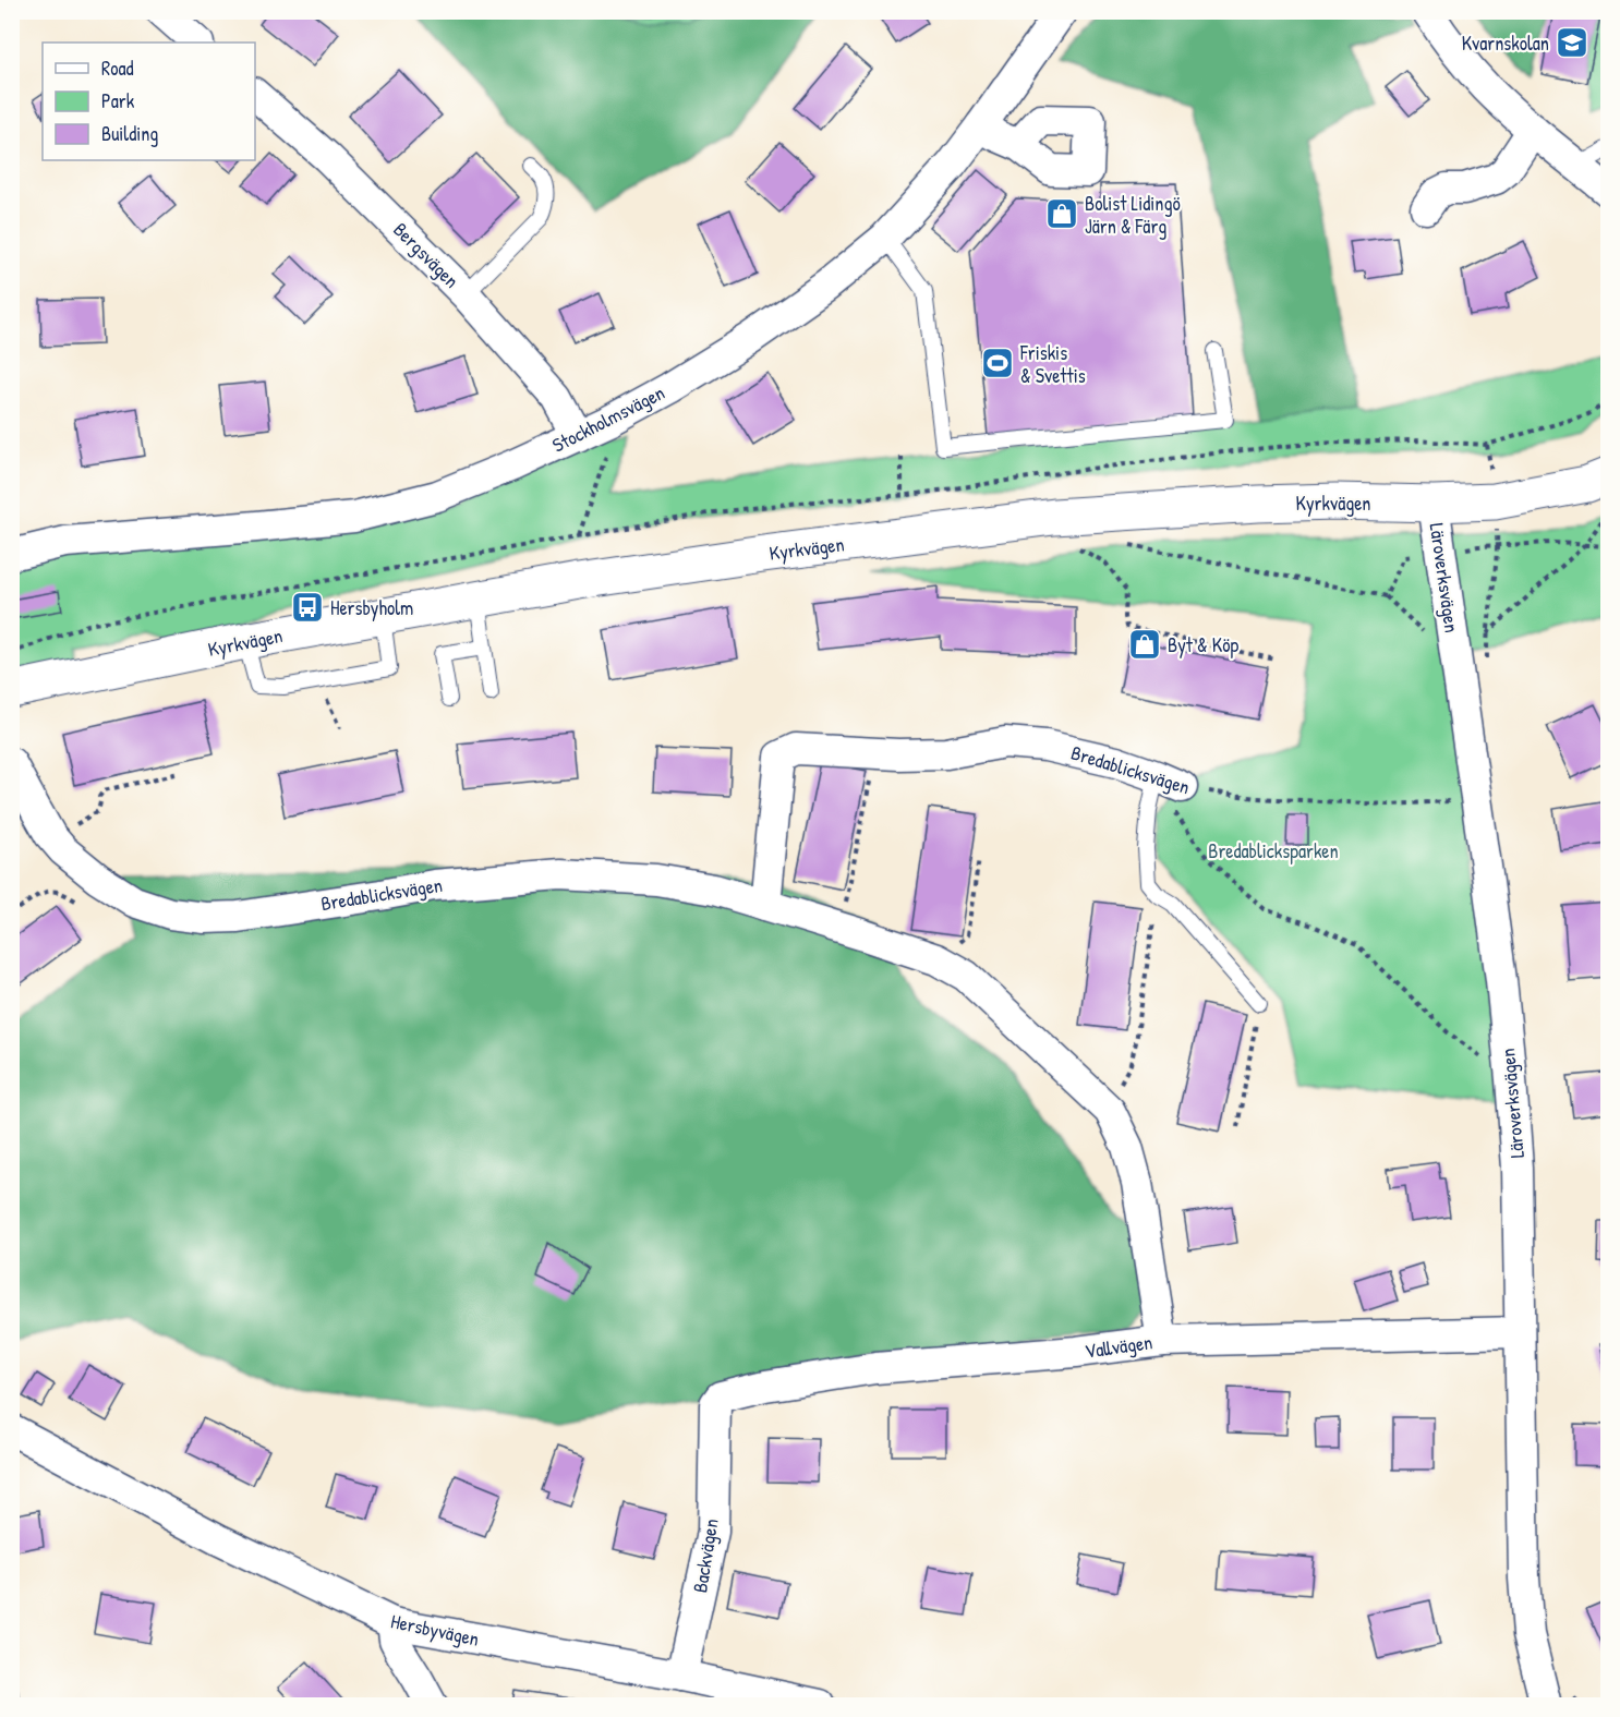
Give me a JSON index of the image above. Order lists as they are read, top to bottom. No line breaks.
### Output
{"streets":{"street":["Bergsvägen","Stockholmsvägen","Kyrkvägen","Läroverksvägen","Bredablicksvägen","Vallvägen","Backvägen","Hersbyvägen"]},"crossings":[["Bergsvägen","Stockholmsvägen"],["Kyrkvägen","Läroverksvägen"],["Läroverksvägen","Bredablicksvägen"],["Läroverksvägen","Vallvägen"],["Bredablicksvägen","Vallvägen"],["Vallvägen","Backvägen"],["Backvägen","Hersbyvägen"]],"parks":["Bredablicksparken"],"places":{"school or university":["Kvarnskolan"],"shop":["Bolist Lidingö Järn & Färg","Byt & Köp"],"sports":["Friskis & Svettis"],"bus stop":["Hersbyholm"]},"legend":["Road","Park","Building"]}
